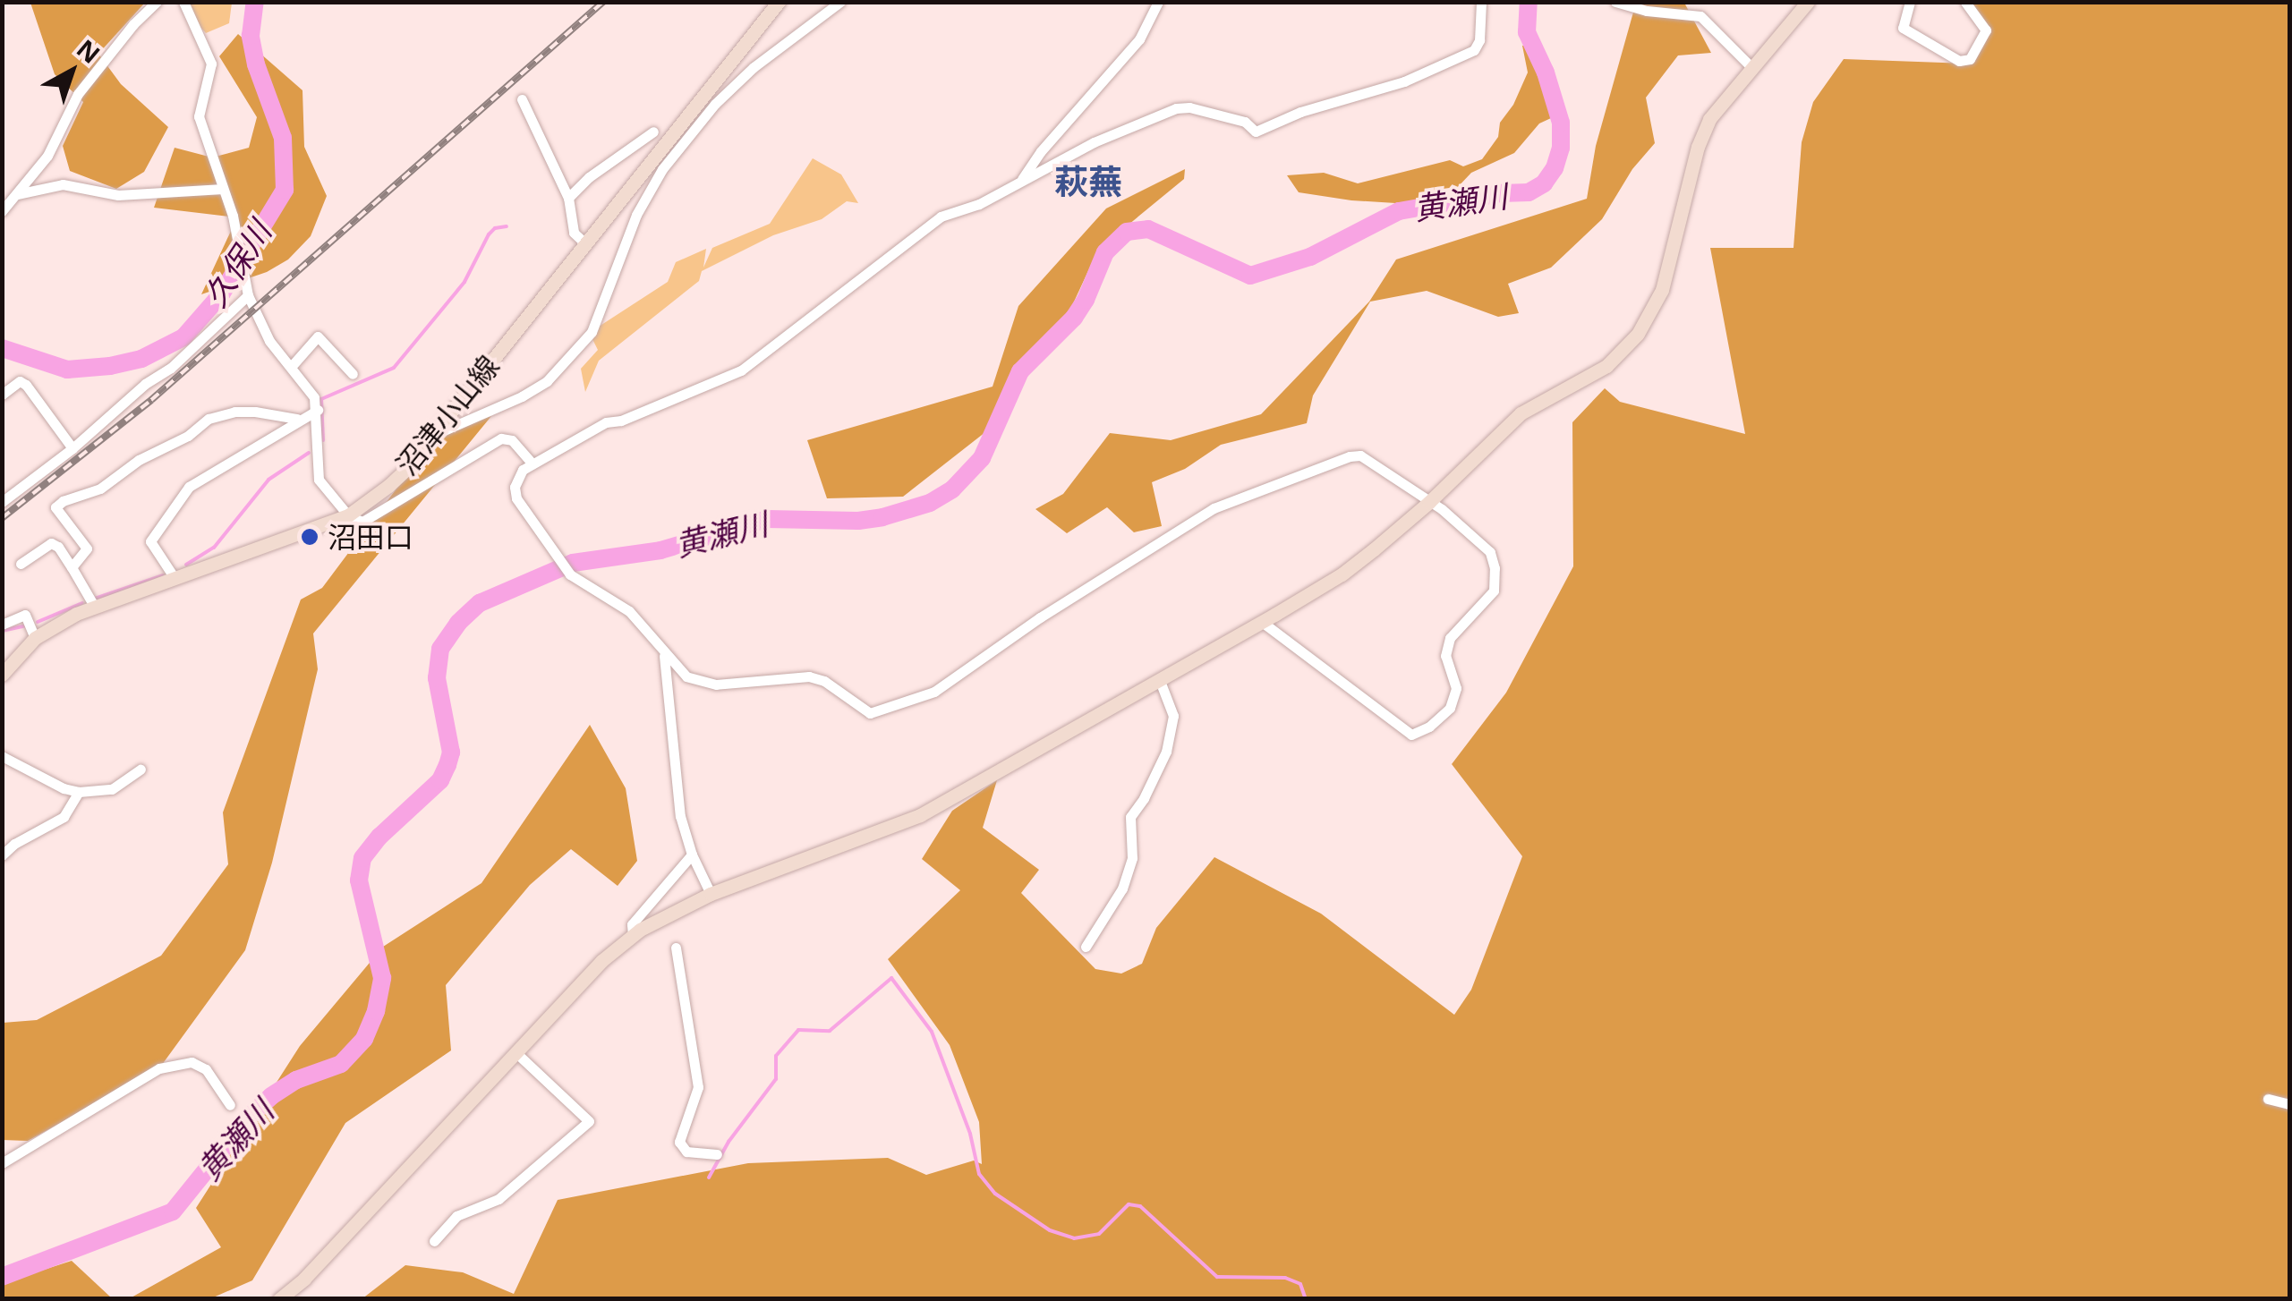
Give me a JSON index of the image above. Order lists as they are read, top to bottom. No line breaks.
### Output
{"streets":{"street":["沼津小山線"]},"districts":["萩蕪"],"water":["黄瀬川","久保川"],"places":["沼田口"],"north":"top right"}
